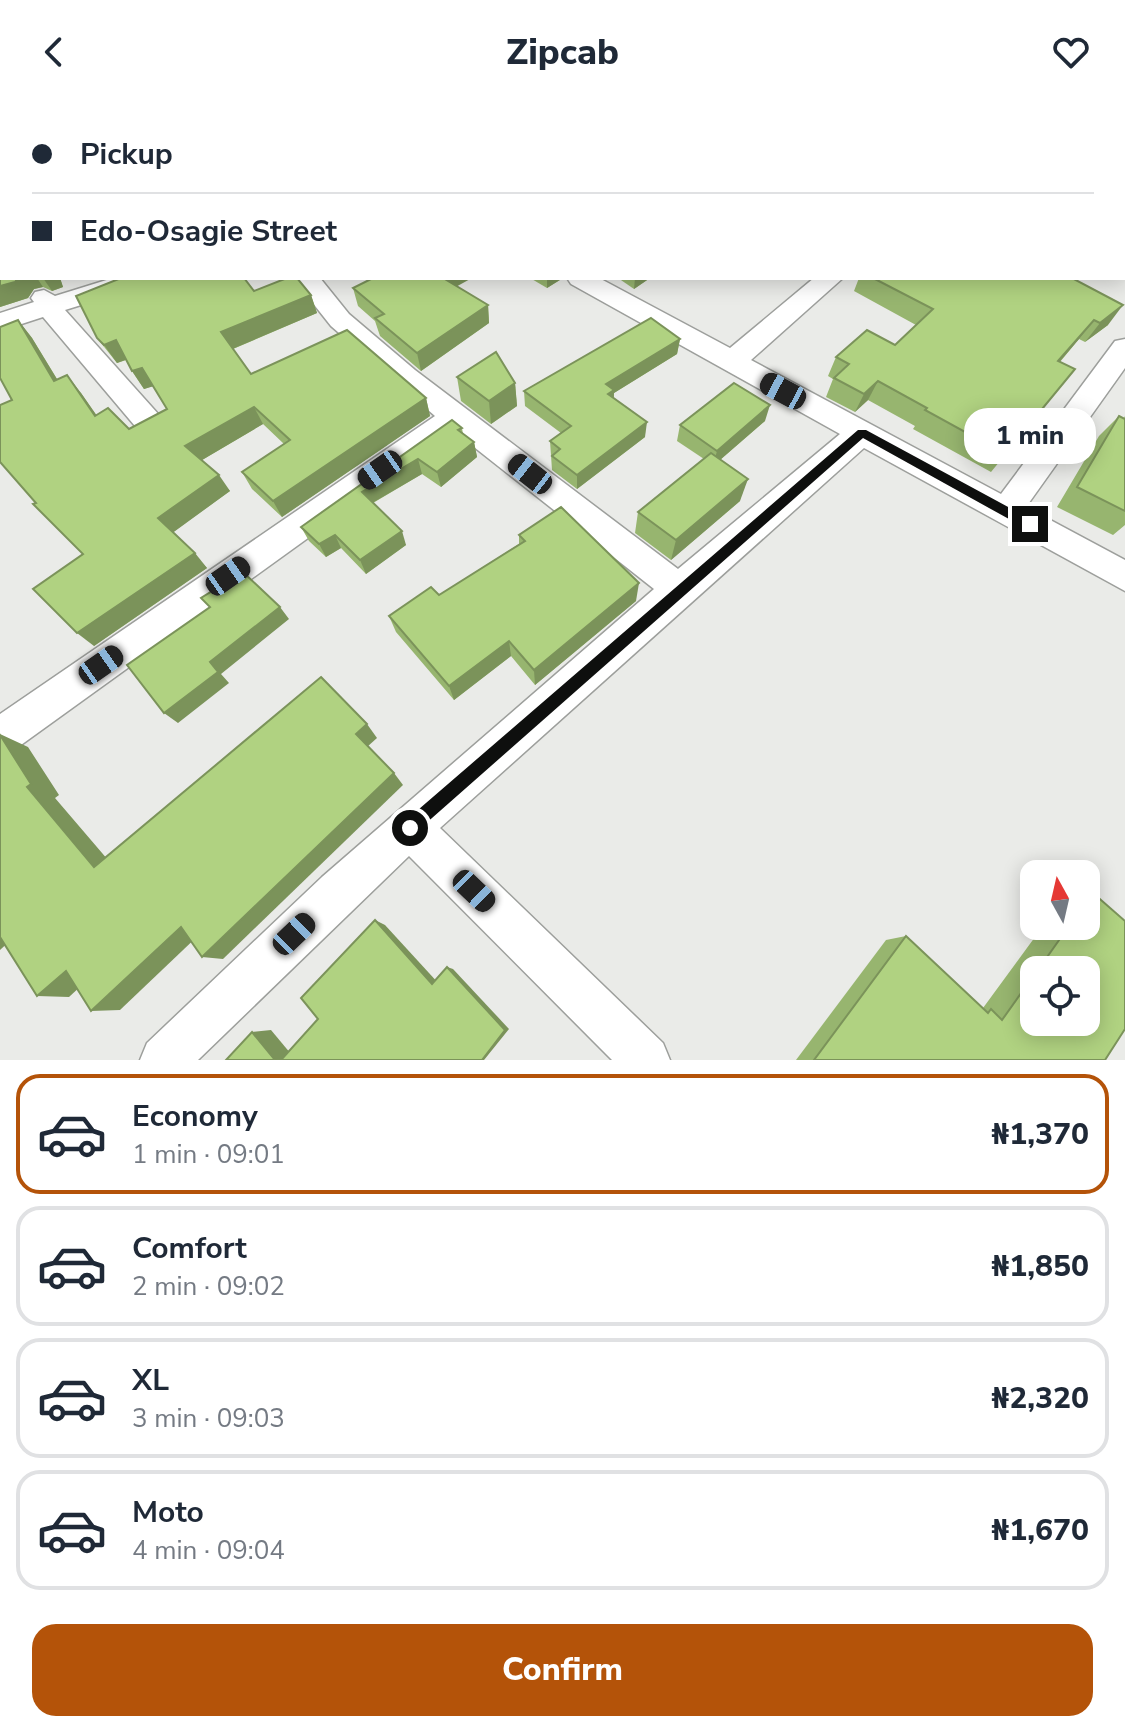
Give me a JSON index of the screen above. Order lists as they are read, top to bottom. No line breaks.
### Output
{"north":"top","page":{"header":"Zipcab","banner":["Pickup","Edo-Osagie Street"],"bubble":"1 min","list":[{"name":"Economy","note":"1 min · 09:01","value":"₦1,370"},{"name":"Comfort","note":"2 min · 09:02","value":"₦1,850"},{"name":"XL","note":"3 min · 09:03","value":"₦2,320"},{"name":"Moto","note":"4 min · 09:04","value":"₦1,670"}],"buttons":"Confirm"}}
